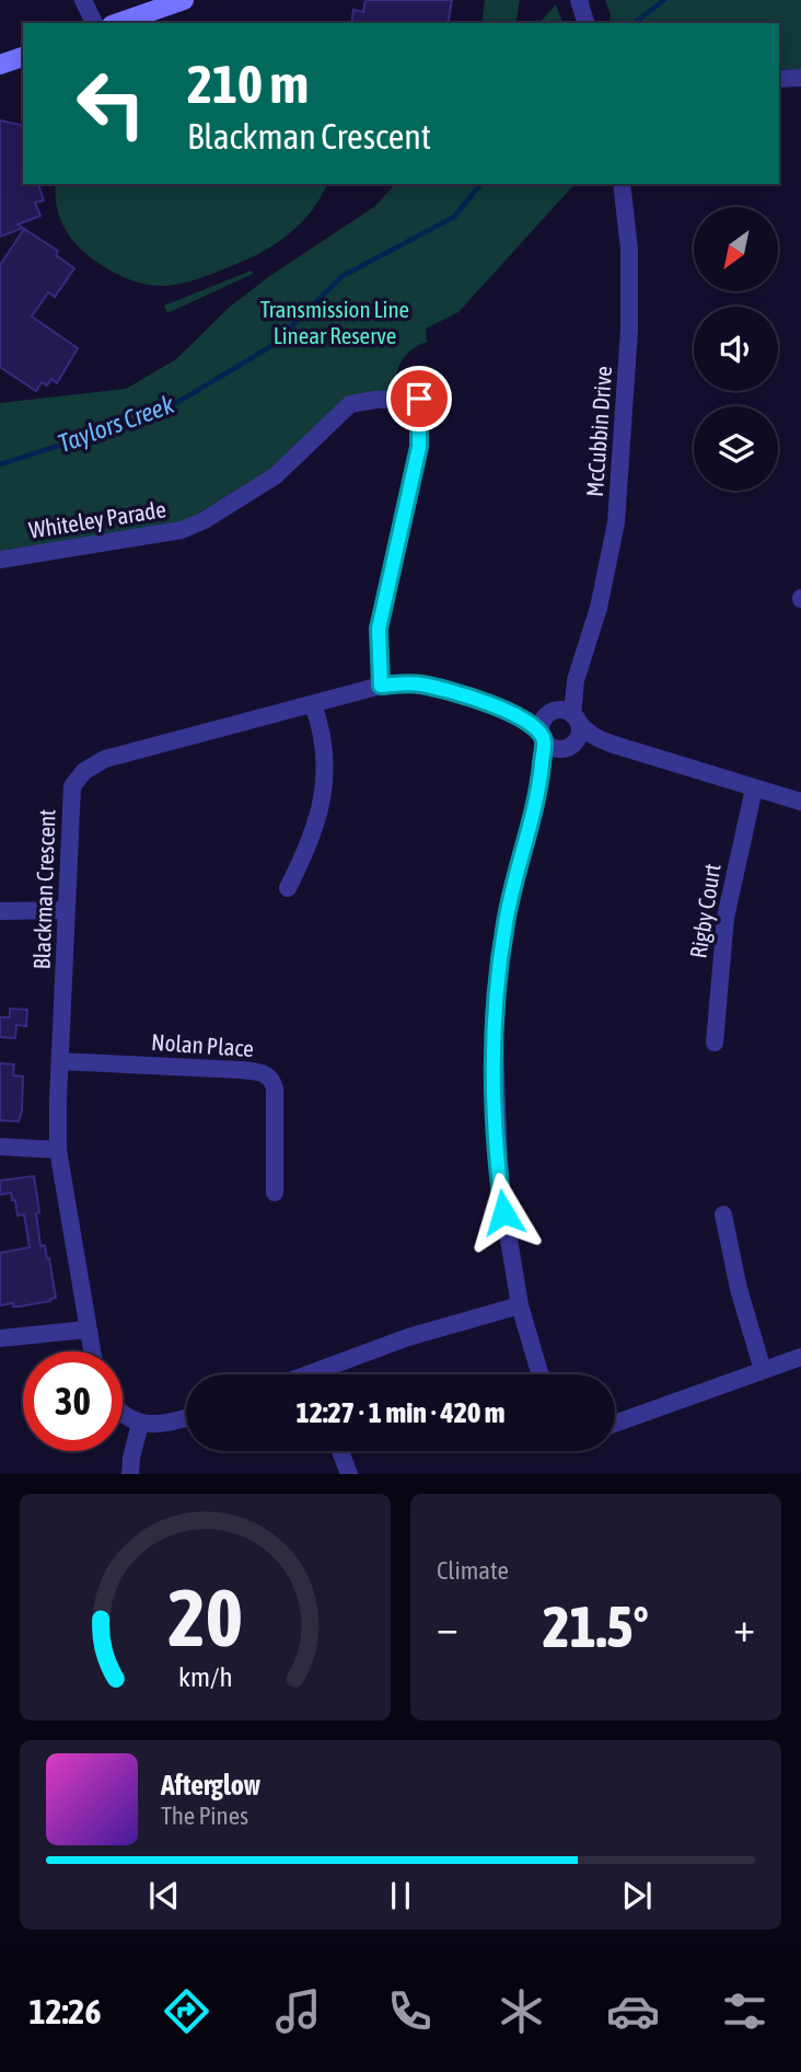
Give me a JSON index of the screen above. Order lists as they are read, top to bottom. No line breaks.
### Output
{"streets":{"street":["McCubbin Drive","Whiteley Parade","Blackman Crescent","Rigby Court","Nolan Place"]},"crossings":[["McCubbin Drive","Blackman Crescent"],["Whiteley Parade","Blackman Crescent"],["Blackman Crescent","Nolan Place"]],"water":["Taylors Creek"],"parks":["Transmission Line Linear Reserve"],"north":"bottom left","page":{"turn":["210 m","Blackman Crescent"],"limit":"30","trip":"12:27 · 1 min · 420 m","tile":"Climate","heat":["−","21.5°","+"],"song":["Afterglow","The Pines"],"tabs":"12:26","gauge":["20","km/h"]}}
